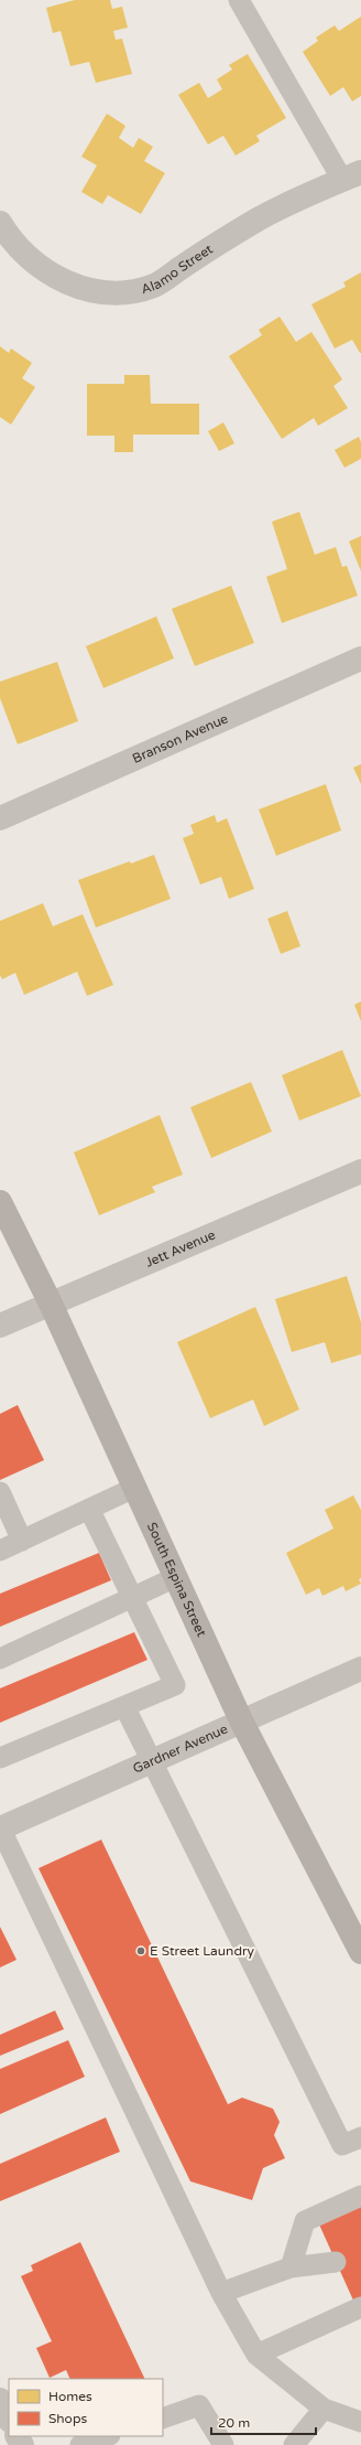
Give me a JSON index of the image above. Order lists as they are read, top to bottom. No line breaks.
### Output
{"streets":{"street":["Alamo Street","Branson Avenue","Jett Avenue","South Espina Street","Gardner Avenue"]},"crossings":[["Jett Avenue","South Espina Street"],["South Espina Street","Gardner Avenue"]],"places":["E Street Laundry"],"legend":["Homes","Shops"],"scale_bar":"20 m"}
